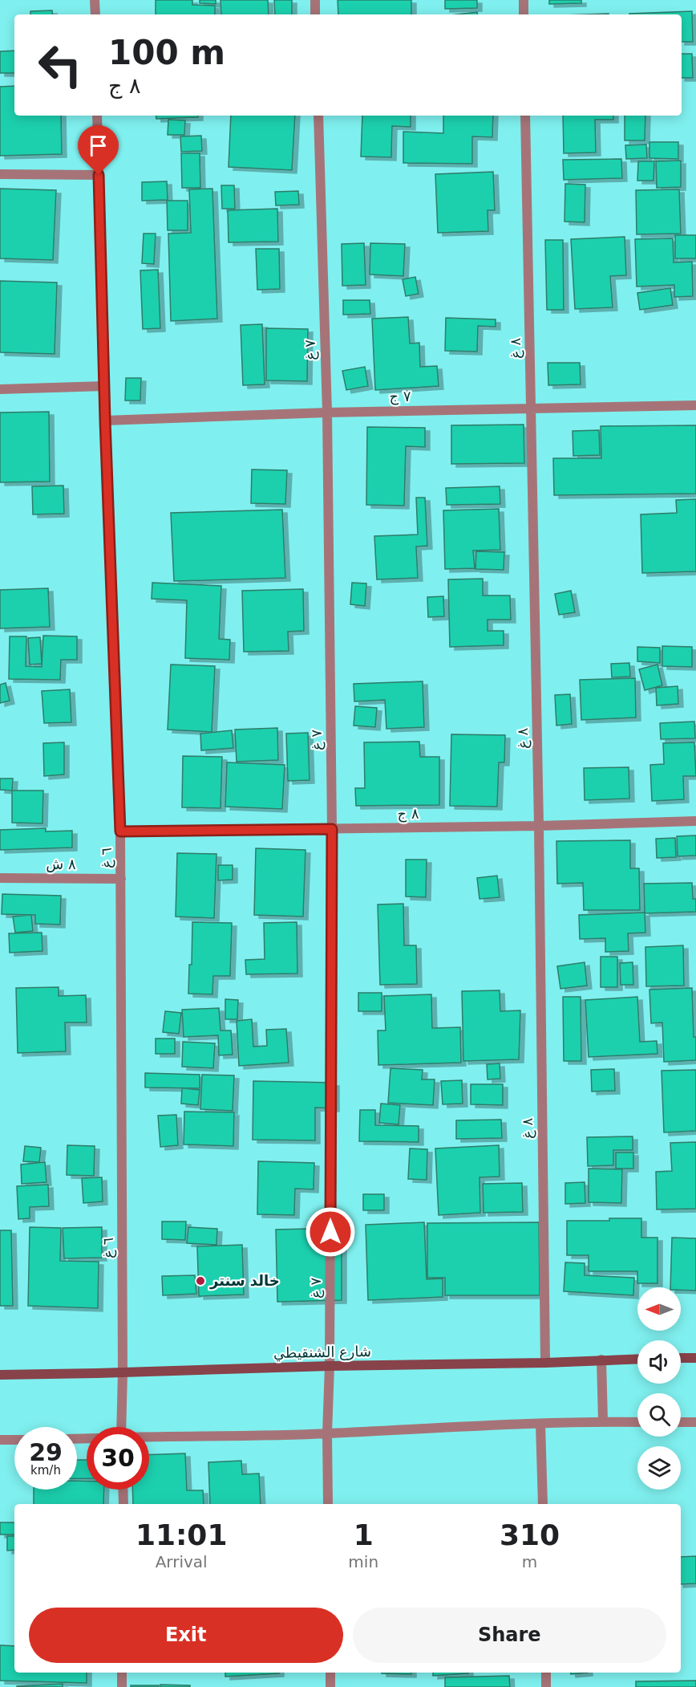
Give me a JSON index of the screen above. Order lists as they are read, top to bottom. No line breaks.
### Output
{"streets":{"street":["٨ غ","٧ غ","٧ ج","٨ ج","٦ غ","٨ ش","شارع الشنقيطي"]},"crossings":[["٨ غ","٧ ج"],["٨ غ","٨ ج"],["٨ غ","شارع الشنقيطي"],["٧ غ","٧ ج"],["٧ غ","٨ ج"],["٧ غ","شارع الشنقيطي"],["٧ ج","٦ غ"],["٨ ج","٦ غ"],["٦ غ","٨ ش"],["٦ غ","شارع الشنقيطي"]],"places":["خالد سنتر"],"north":"left","page":{"turn":["100 m","٨ ج"],"speed":"29 km/h","limit":"30","eta":["11:01","Arrival","1","min","310","m"],"buttons":["Exit","Share"]}}
